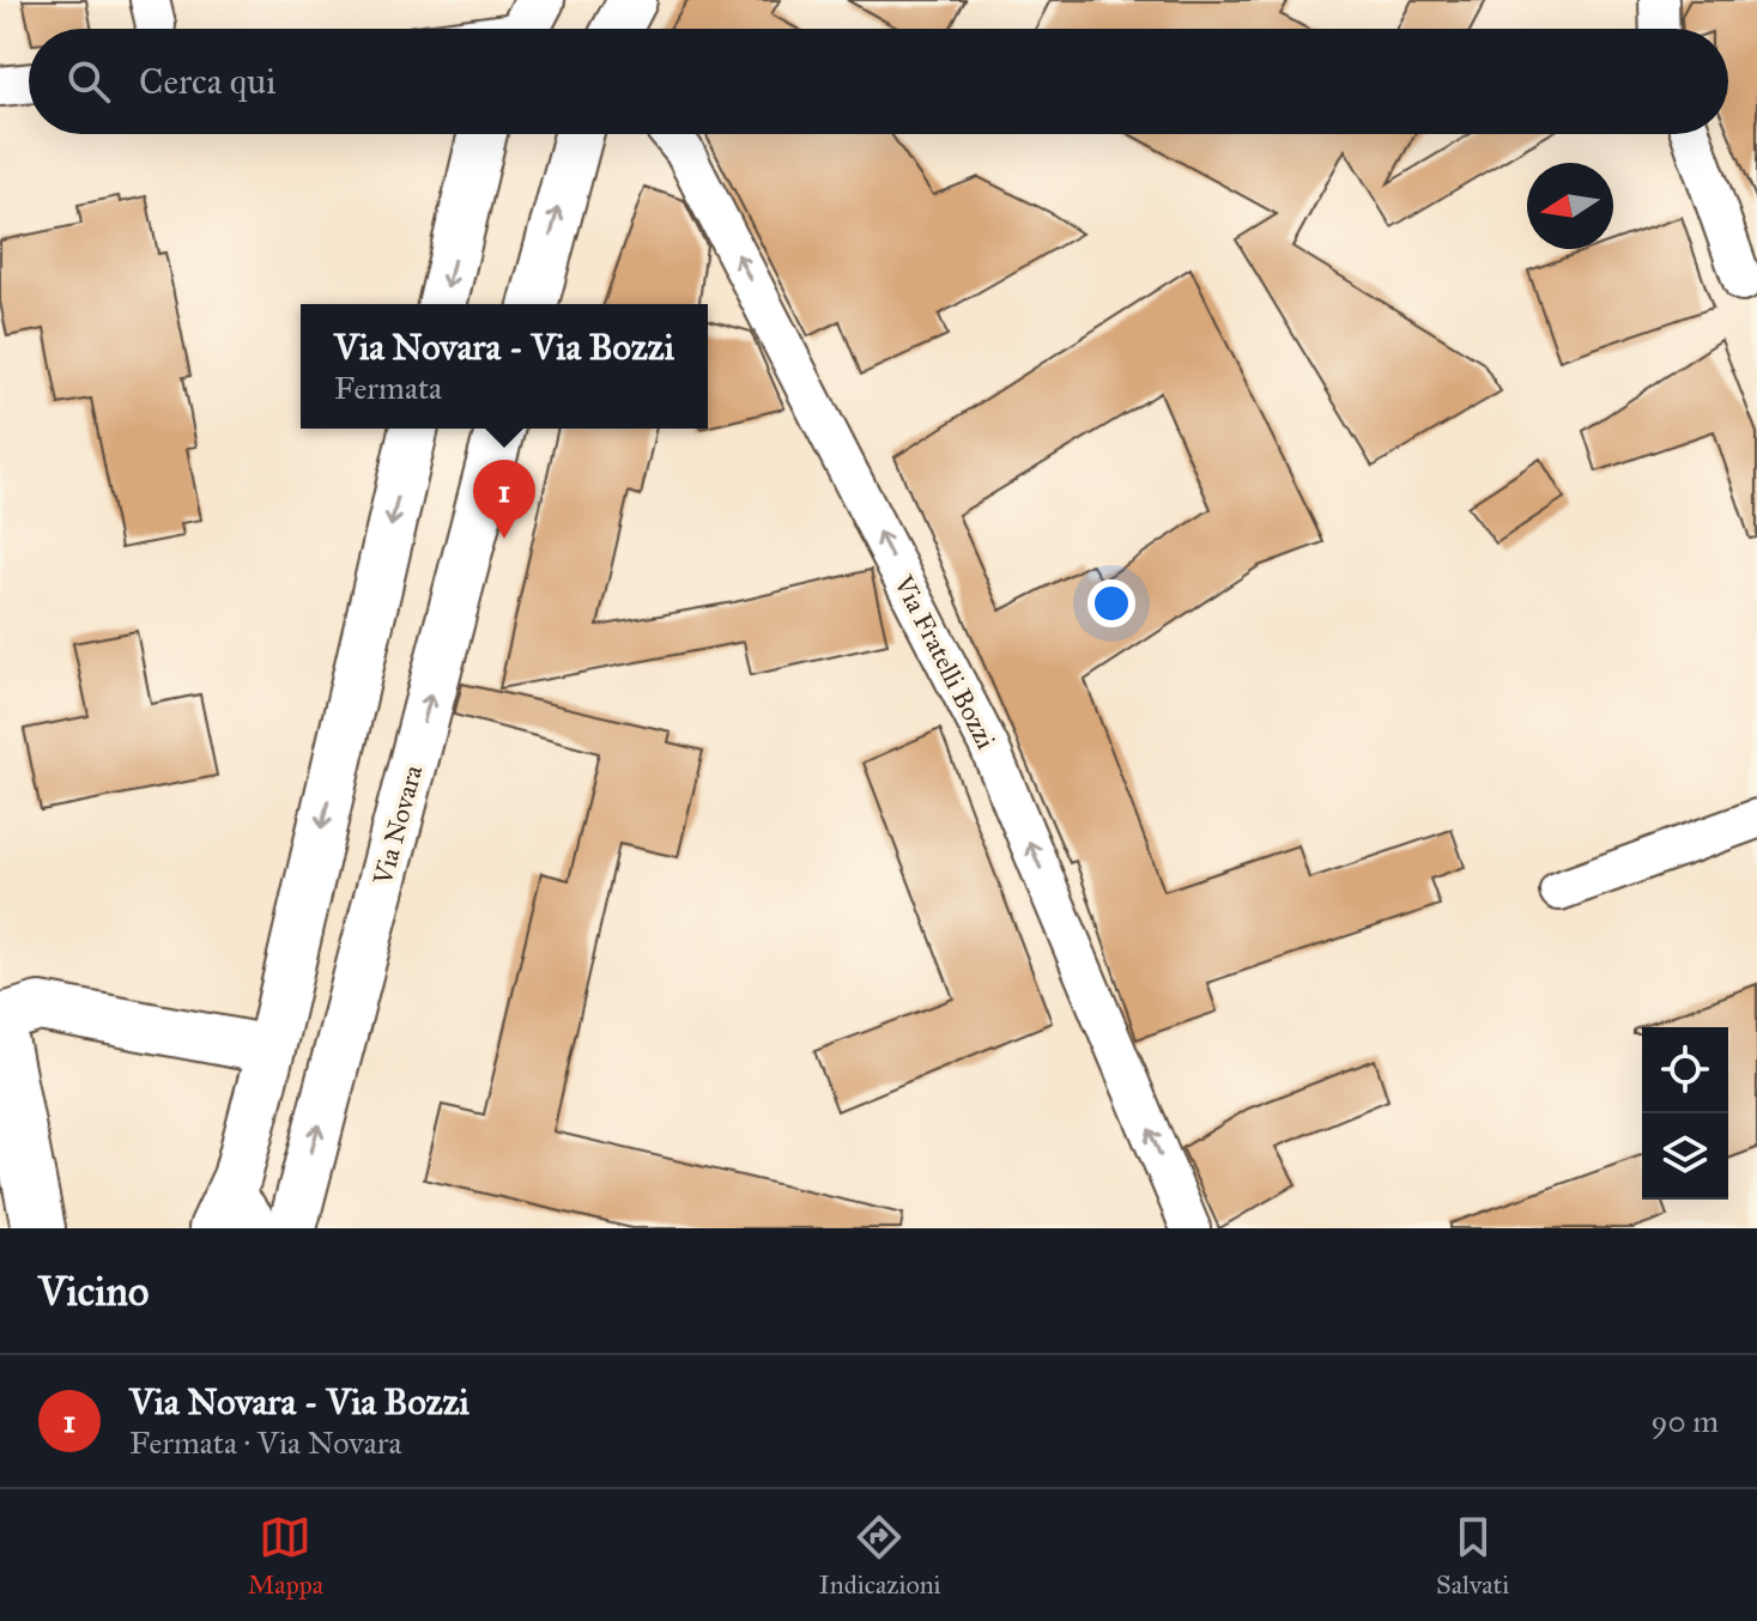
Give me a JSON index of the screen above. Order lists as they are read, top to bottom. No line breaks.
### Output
{"streets":{"street":["Via Fratelli Bozzi","Via Novara"]},"one_way":["Via Fratelli Bozzi"],"north":"left","page":{"search":"Cerca qui","popup":["Via Novara - Via Bozzi","Fermata"],"pins":"1","heading":"Vicino","list":[{"mark":"1","name":"Via Novara - Via Bozzi","note":"Fermata · Via Novara","value":"90 m"}],"nav":["Mappa","Indicazioni","Salvati"]}}
